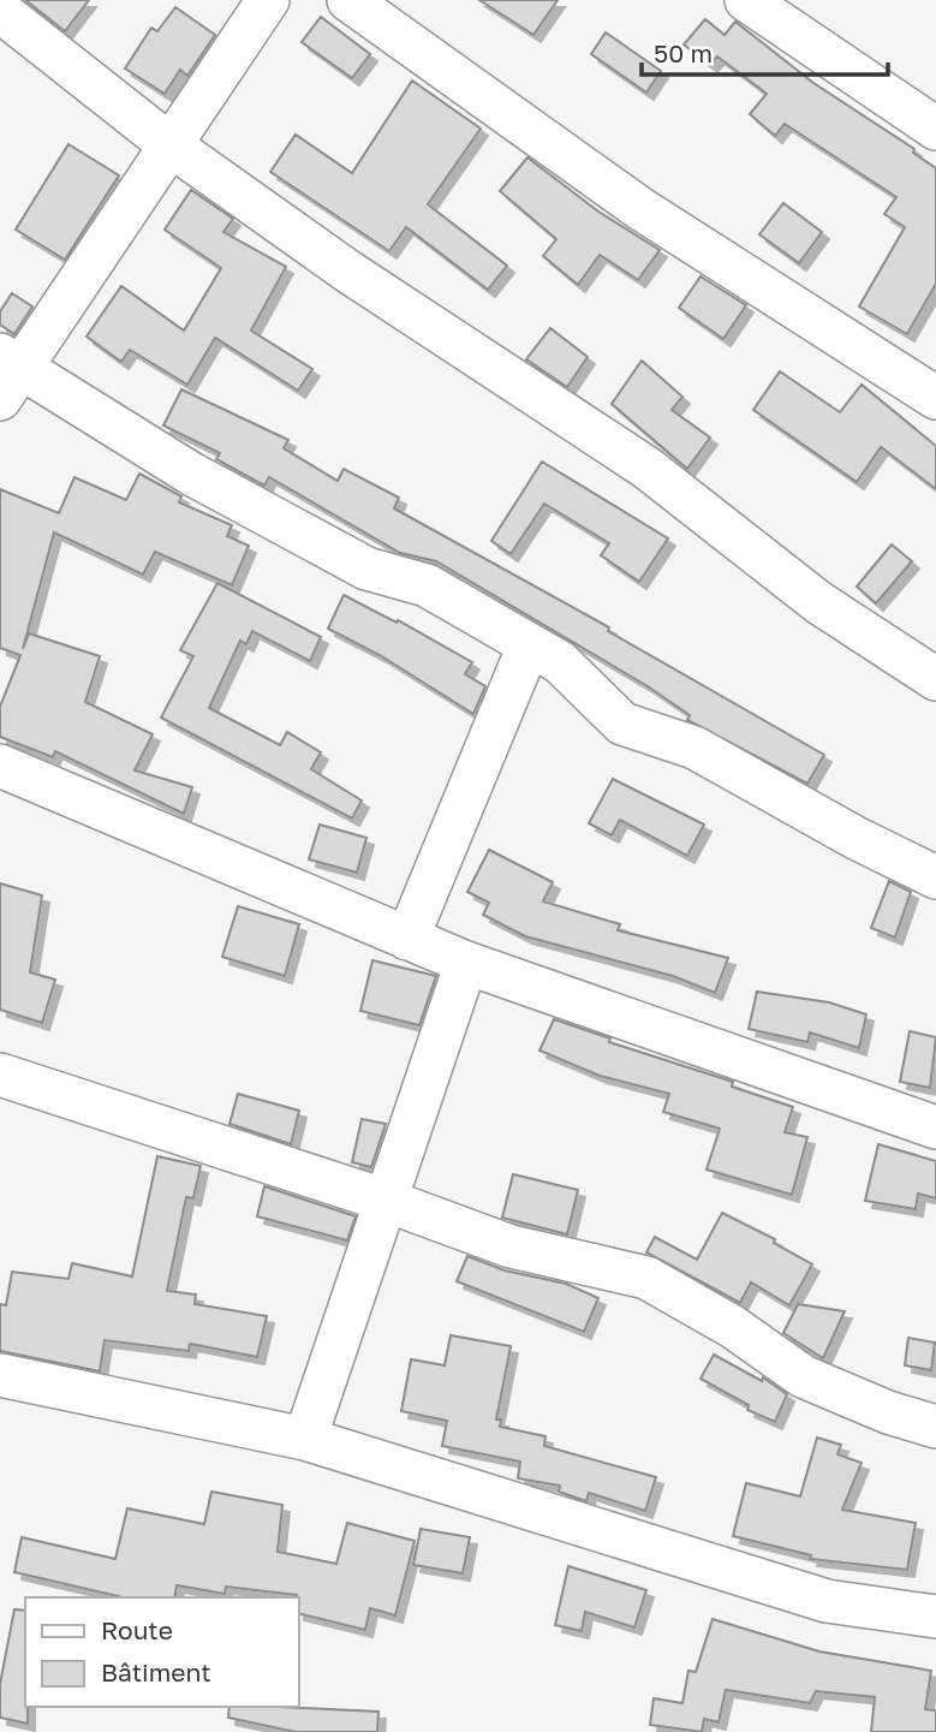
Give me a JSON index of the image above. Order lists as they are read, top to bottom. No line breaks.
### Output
{"legend":["Route","Bâtiment"],"scale_bar":"50 m"}
